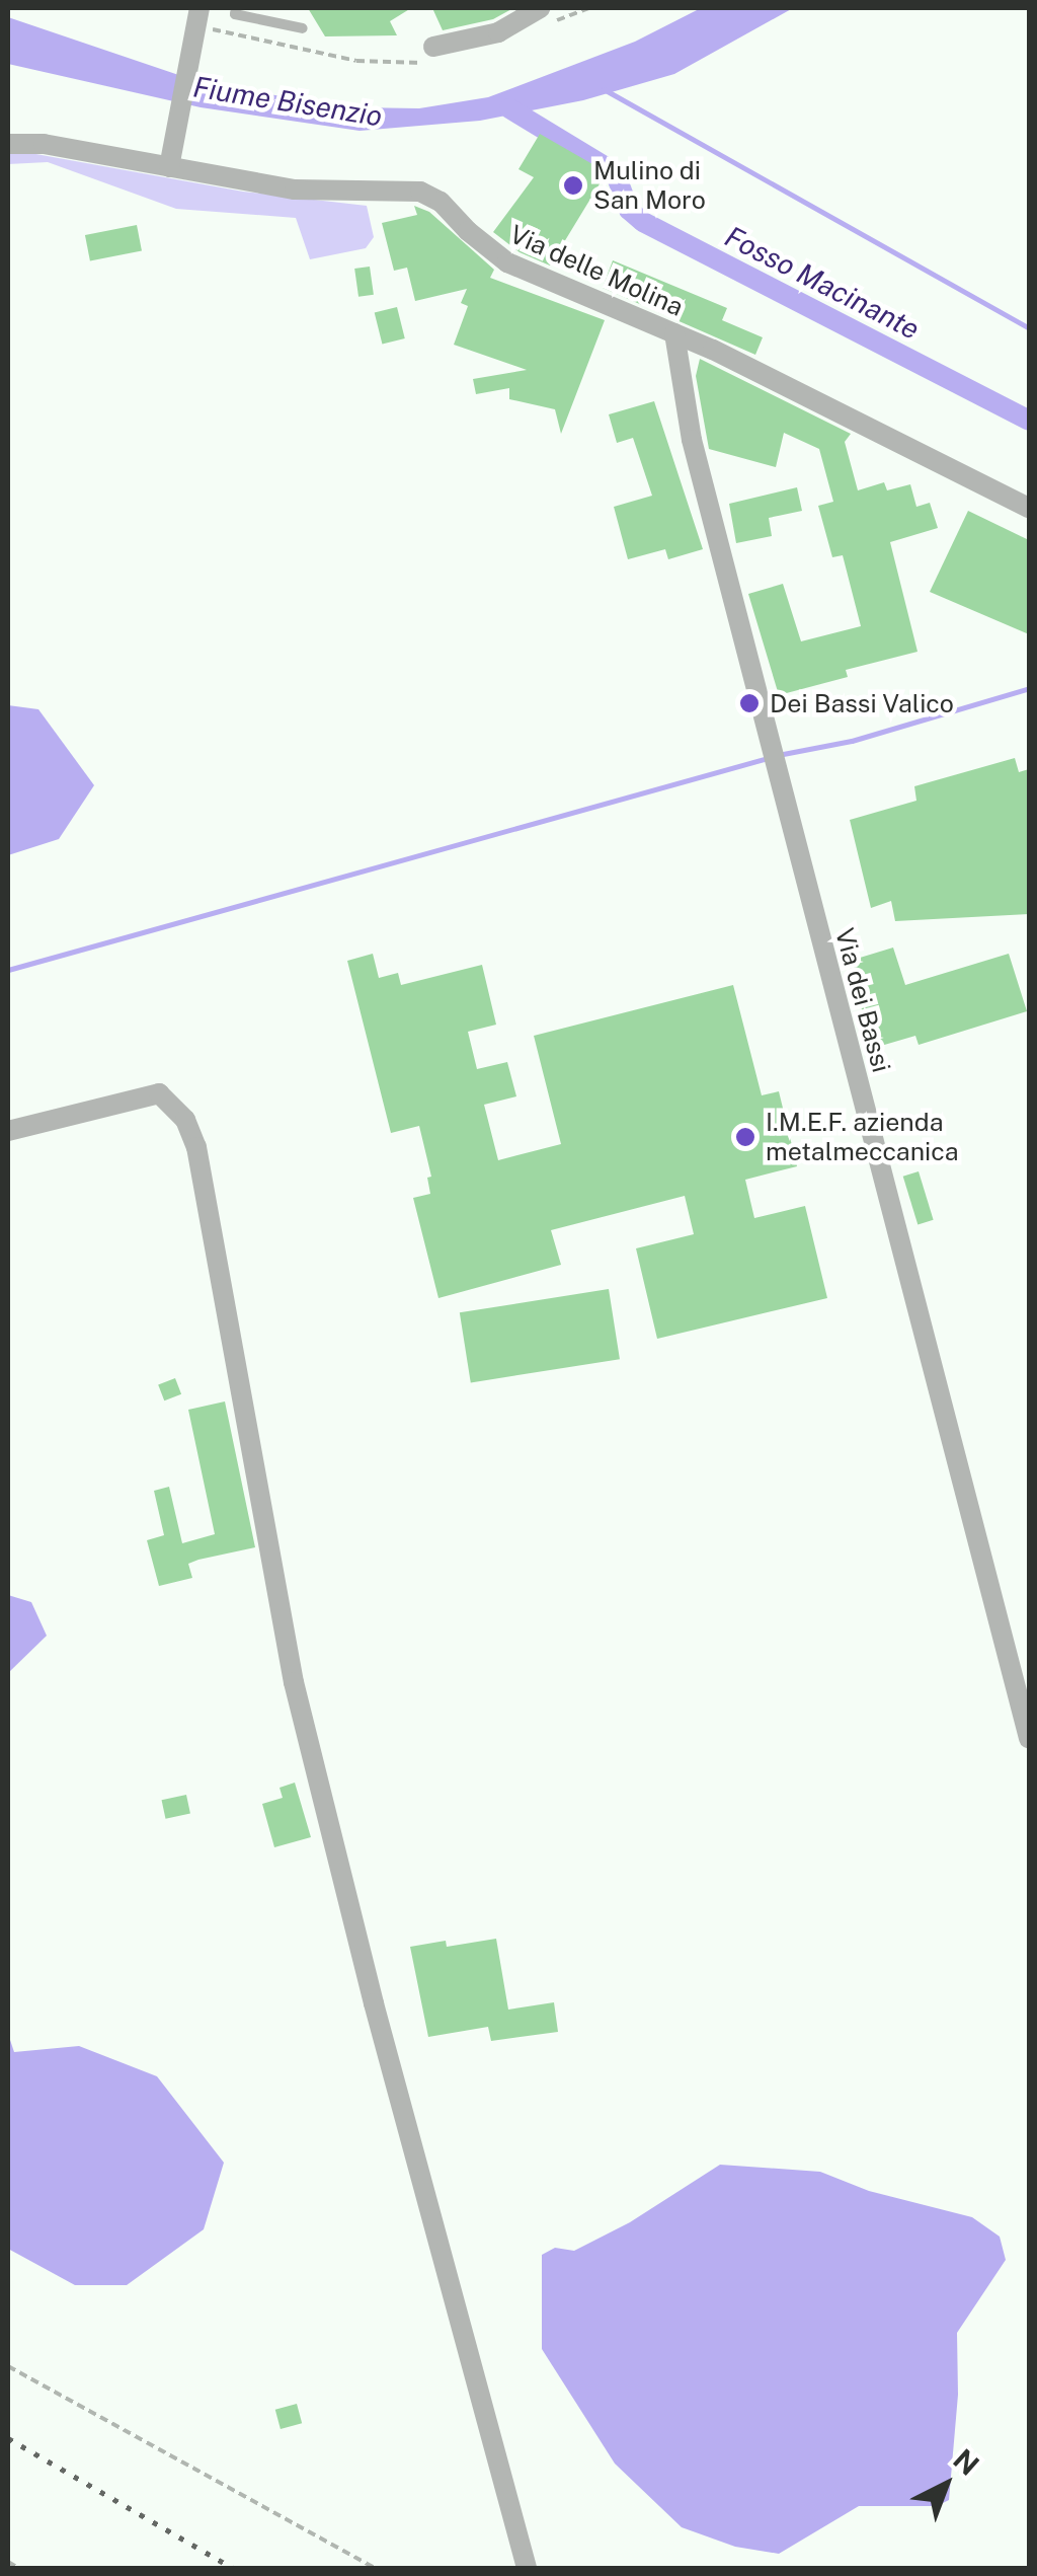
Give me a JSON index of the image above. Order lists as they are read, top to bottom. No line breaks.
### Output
{"streets":{"street":["Via delle Molina","Via dei Bassi"]},"crossings":[["Via delle Molina","Via dei Bassi"]],"water":["Fiume Bisenzio","Fosso Macinante"],"places":["Mulino di San Moro","Dei Bassi Valico","I.M.E.F. azienda metalmeccanica"],"north":"top right"}
